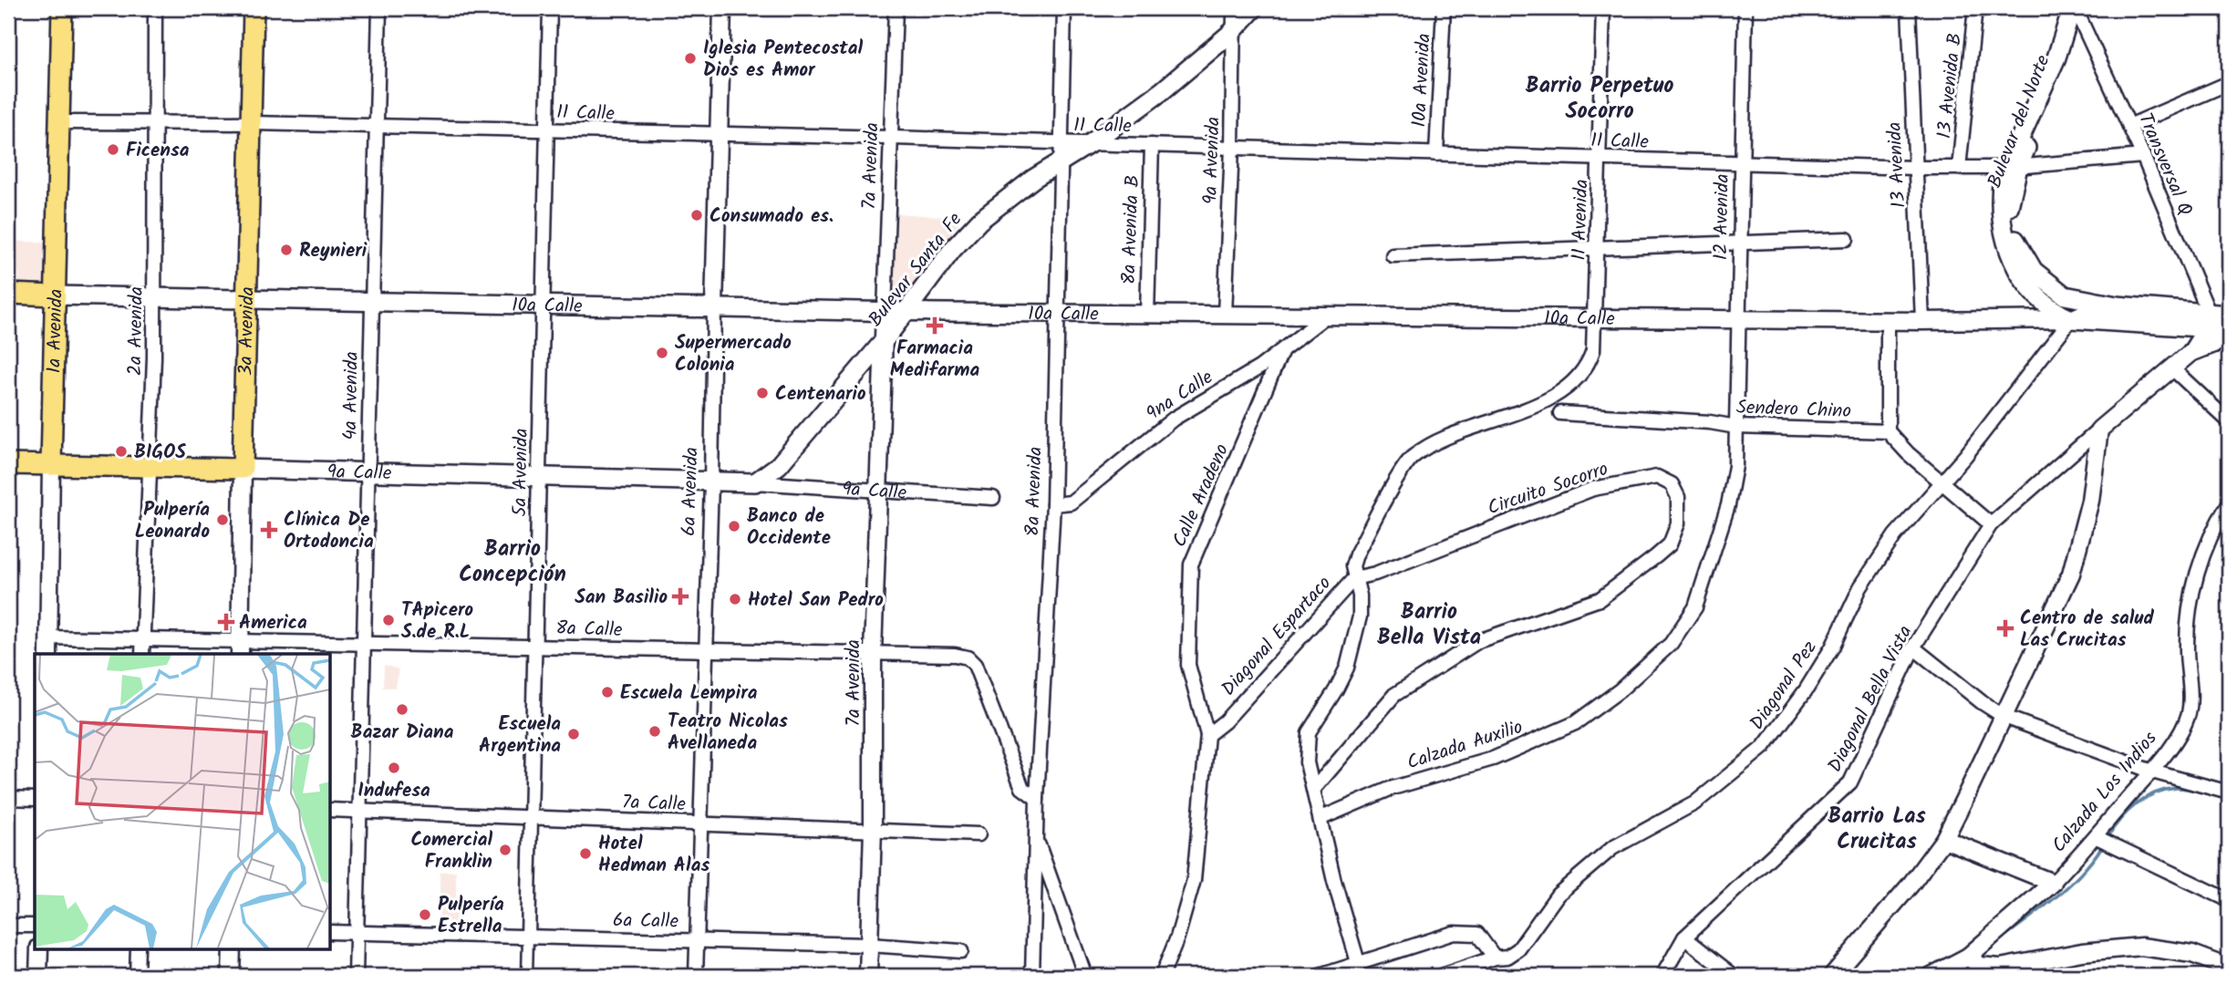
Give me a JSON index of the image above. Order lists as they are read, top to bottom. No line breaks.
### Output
{"streets":{"main road":["Bulevar del Norte","Bulevar Santa Fe","10a Calle","1a Avenida","3a Avenida","9a Calle"],"street":["10a Avenida","13 Avenida B","11 Calle","9a Avenida","Transversal Q","13 Avenida","7a Avenida","12 Avenida","11 Avenida","8a Avenida B","2a Avenida","9na Calle","4a Avenida","Sendero Chino","5a Avenida","Circuito Socorro","6a Avenida","8a Avenida","Calle Aradeno","8a Calle","Diagonal Espartaco","Diagonal Pez","Diagonal Bella Vista","Calzada Auxilio","Calzada Los Indios","7a Calle","6a Calle"]},"crossings":[["10a Avenida","11 Calle"],["13 Avenida B","11 Calle"],["11 Calle","Bulevar del Norte"],["11 Calle","9a Avenida"],["11 Calle","Transversal Q"],["11 Calle","13 Avenida"],["11 Calle","7a Avenida"],["11 Calle","12 Avenida"],["11 Calle","11 Avenida"],["11 Calle","8a Avenida B"],["11 Calle","Bulevar Santa Fe"],["11 Calle","2a Avenida"],["11 Calle","1a Avenida"],["11 Calle","3a Avenida"],["11 Calle","4a Avenida"],["11 Calle","5a Avenida"],["11 Calle","6a Avenida"],["11 Calle","8a Avenida"],["Bulevar del Norte","Transversal Q"],["Bulevar del Norte","10a Calle"],["Bulevar del Norte","Diagonal Pez"],["9a Avenida","Bulevar Santa Fe"],["9a Avenida","10a Calle"],["13 Avenida","10a Calle"],["7a Avenida","Bulevar Santa Fe"],["7a Avenida","10a Calle"],["7a Avenida","9a Calle"],["7a Avenida","8a Calle"],["7a Avenida","7a Calle"],["7a Avenida","6a Calle"],["12 Avenida","10a Calle"],["12 Avenida","Sendero Chino"],["12 Avenida","Calzada Auxilio"],["11 Avenida","10a Calle"],["11 Avenida","Diagonal Espartaco"],["8a Avenida B","10a Calle"],["Bulevar Santa Fe","10a Calle"],["Bulevar Santa Fe","9a Calle"],["Bulevar Santa Fe","8a Avenida"],["10a Calle","2a Avenida"],["10a Calle","1a Avenida"],["10a Calle","3a Avenida"],["10a Calle","9na Calle"],["10a Calle","4a Avenida"],["10a Calle","5a Avenida"],["10a Calle","6a Avenida"],["10a Calle","8a Avenida"],["10a Calle","Diagonal Espartaco"],["10a Calle","Diagonal Pez"],["2a Avenida","9a Calle"],["2a Avenida","8a Calle"],["1a Avenida","9a Calle"],["1a Avenida","8a Calle"],["3a Avenida","9a Calle"],["3a Avenida","8a Calle"],["9na Calle","8a Avenida"],["9na Calle","Calle Aradeno"],["4a Avenida","9a Calle"],["4a Avenida","8a Calle"],["4a Avenida","7a Calle"],["4a Avenida","6a Calle"],["Sendero Chino","Calzada Auxilio"],["9a Calle","5a Avenida"],["9a Calle","6a Avenida"],["5a Avenida","8a Calle"],["5a Avenida","7a Calle"],["5a Avenida","6a Calle"],["Circuito Socorro","Diagonal Espartaco"],["6a Avenida","8a Calle"],["6a Avenida","7a Calle"],["6a Avenida","6a Calle"],["8a Avenida","8a Calle"],["Calle Aradeno","Diagonal Espartaco"]],"districts":["Barrio Perpetuo Socorro","Barrio Concepción","Barrio Bella Vista","Barrio Las Crucitas"],"places":{"other":["Iglesia Pentecostal Dios es Amor","Ficensa","Consumado es.","Reynieri","Supermercado Colonia","Centenario","BIGOS","Pulpería Leonardo","Banco de Occidente","Hotel San Pedro","TApicero S.de R.L","Escuela Lempira","Bazar Diana","Teatro Nicolas Avellaneda","Escuela Argentina","Indufesa","Comercial Franklin","Hotel Hedman Alas","Pulpería Estrella"],"health":["Farmacia Medifarma","Clínica De Ortodoncia","San Basilio","America","Centro de salud Las Crucitas"]}}
